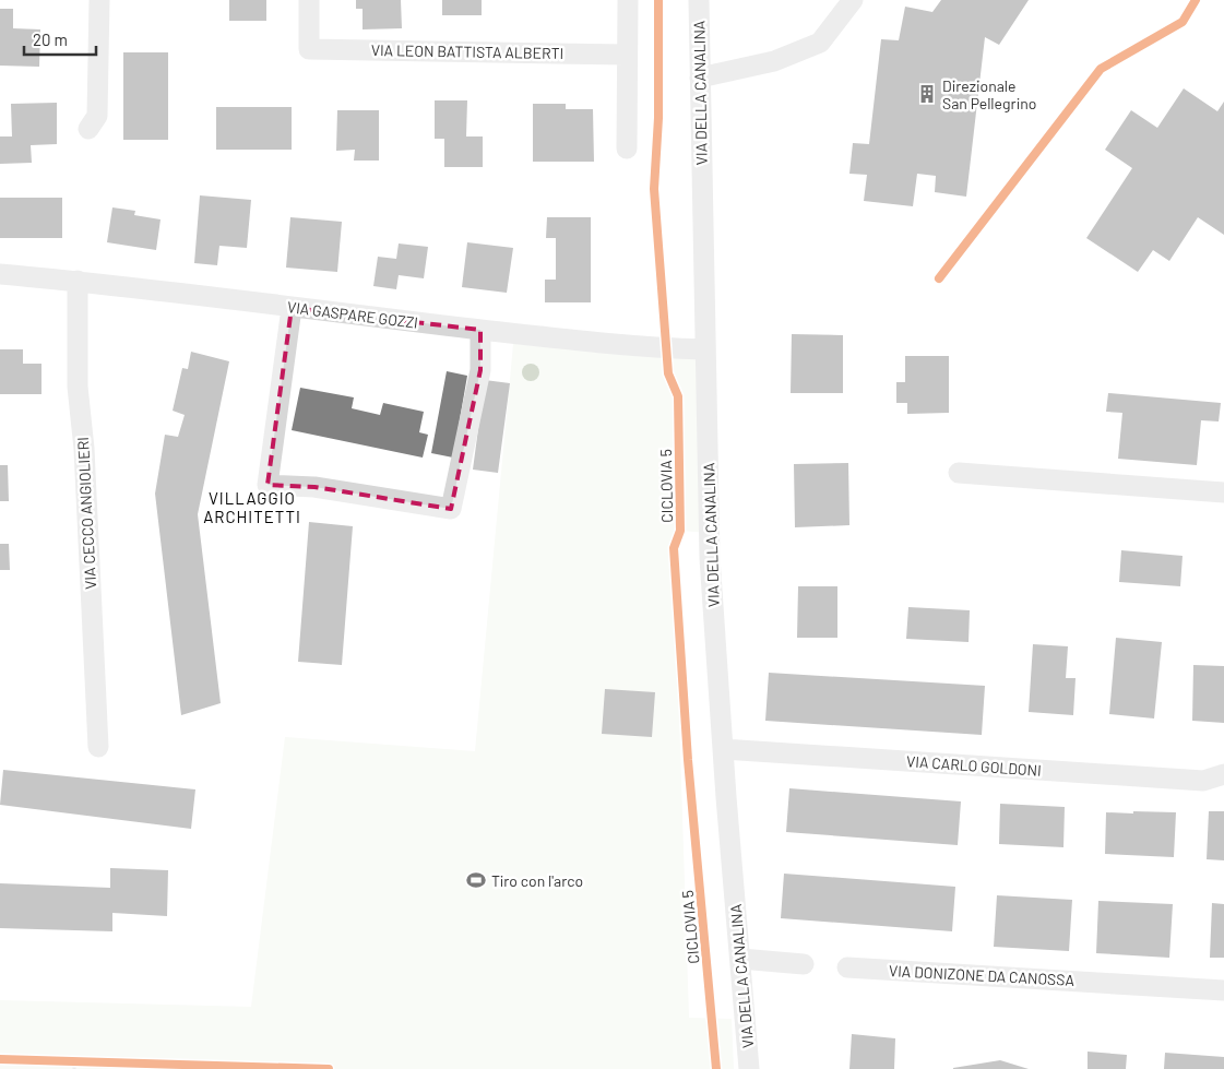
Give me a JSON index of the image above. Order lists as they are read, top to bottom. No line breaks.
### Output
{"streets":{"street":["VIA LEON BATTISTA ALBERTI","VIA DELLA CANALINA","VIA GASPARE GOZZI","VIA CECCO ANGIOLIERI","VIA CARLO GOLDONI","VIA DONIZONE DA CANOSSA"],"cycle path":["CICLOVIA 5"]},"crossings":[["VIA DELLA CANALINA","VIA GASPARE GOZZI"],["VIA DELLA CANALINA","VIA CARLO GOLDONI"],["VIA GASPARE GOZZI","VIA CECCO ANGIOLIERI"]],"districts":["VILLAGGIO ARCHITETTI"],"places":{"building":["Direzionale San Pellegrino"],"sports":["Tiro con l'arco"]},"scale_bar":"20 m"}
